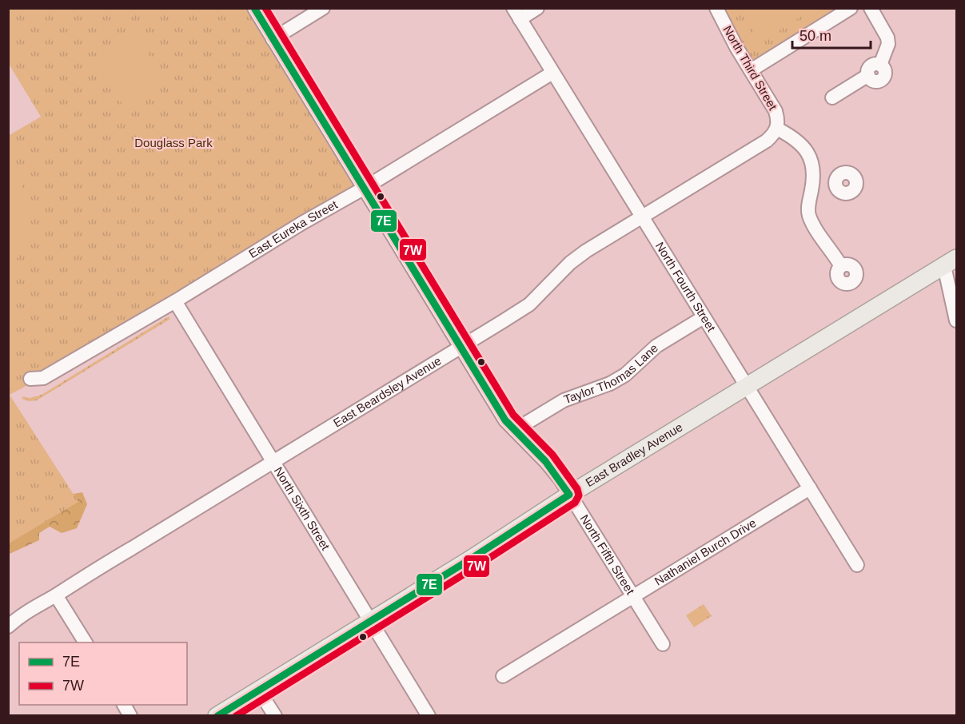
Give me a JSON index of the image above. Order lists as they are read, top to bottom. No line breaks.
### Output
{"streets":{"main road":["East Bradley Avenue"],"street":["North Third Street","East Eureka Street","North Fourth Street","Taylor Thomas Lane","East Beardsley Avenue","North Sixth Street","Nathaniel Burch Drive","North Fifth Street"]},"crossings":[["North Third Street","East Beardsley Avenue"],["East Eureka Street","North Fourth Street"],["East Eureka Street","North Sixth Street"],["East Eureka Street","North Fifth Street"],["North Fourth Street","Taylor Thomas Lane"],["North Fourth Street","East Beardsley Avenue"],["North Fourth Street","East Bradley Avenue"],["North Fourth Street","Nathaniel Burch Drive"],["Taylor Thomas Lane","North Fifth Street"],["East Beardsley Avenue","North Sixth Street"],["East Beardsley Avenue","North Fifth Street"],["East Bradley Avenue","North Sixth Street"],["East Bradley Avenue","North Fifth Street"],["Nathaniel Burch Drive","North Fifth Street"]],"parks":["Douglass Park"],"lines":["transit line 7E","transit line 7W"],"legend":["7E","7W"],"scale_bar":"50 m"}
